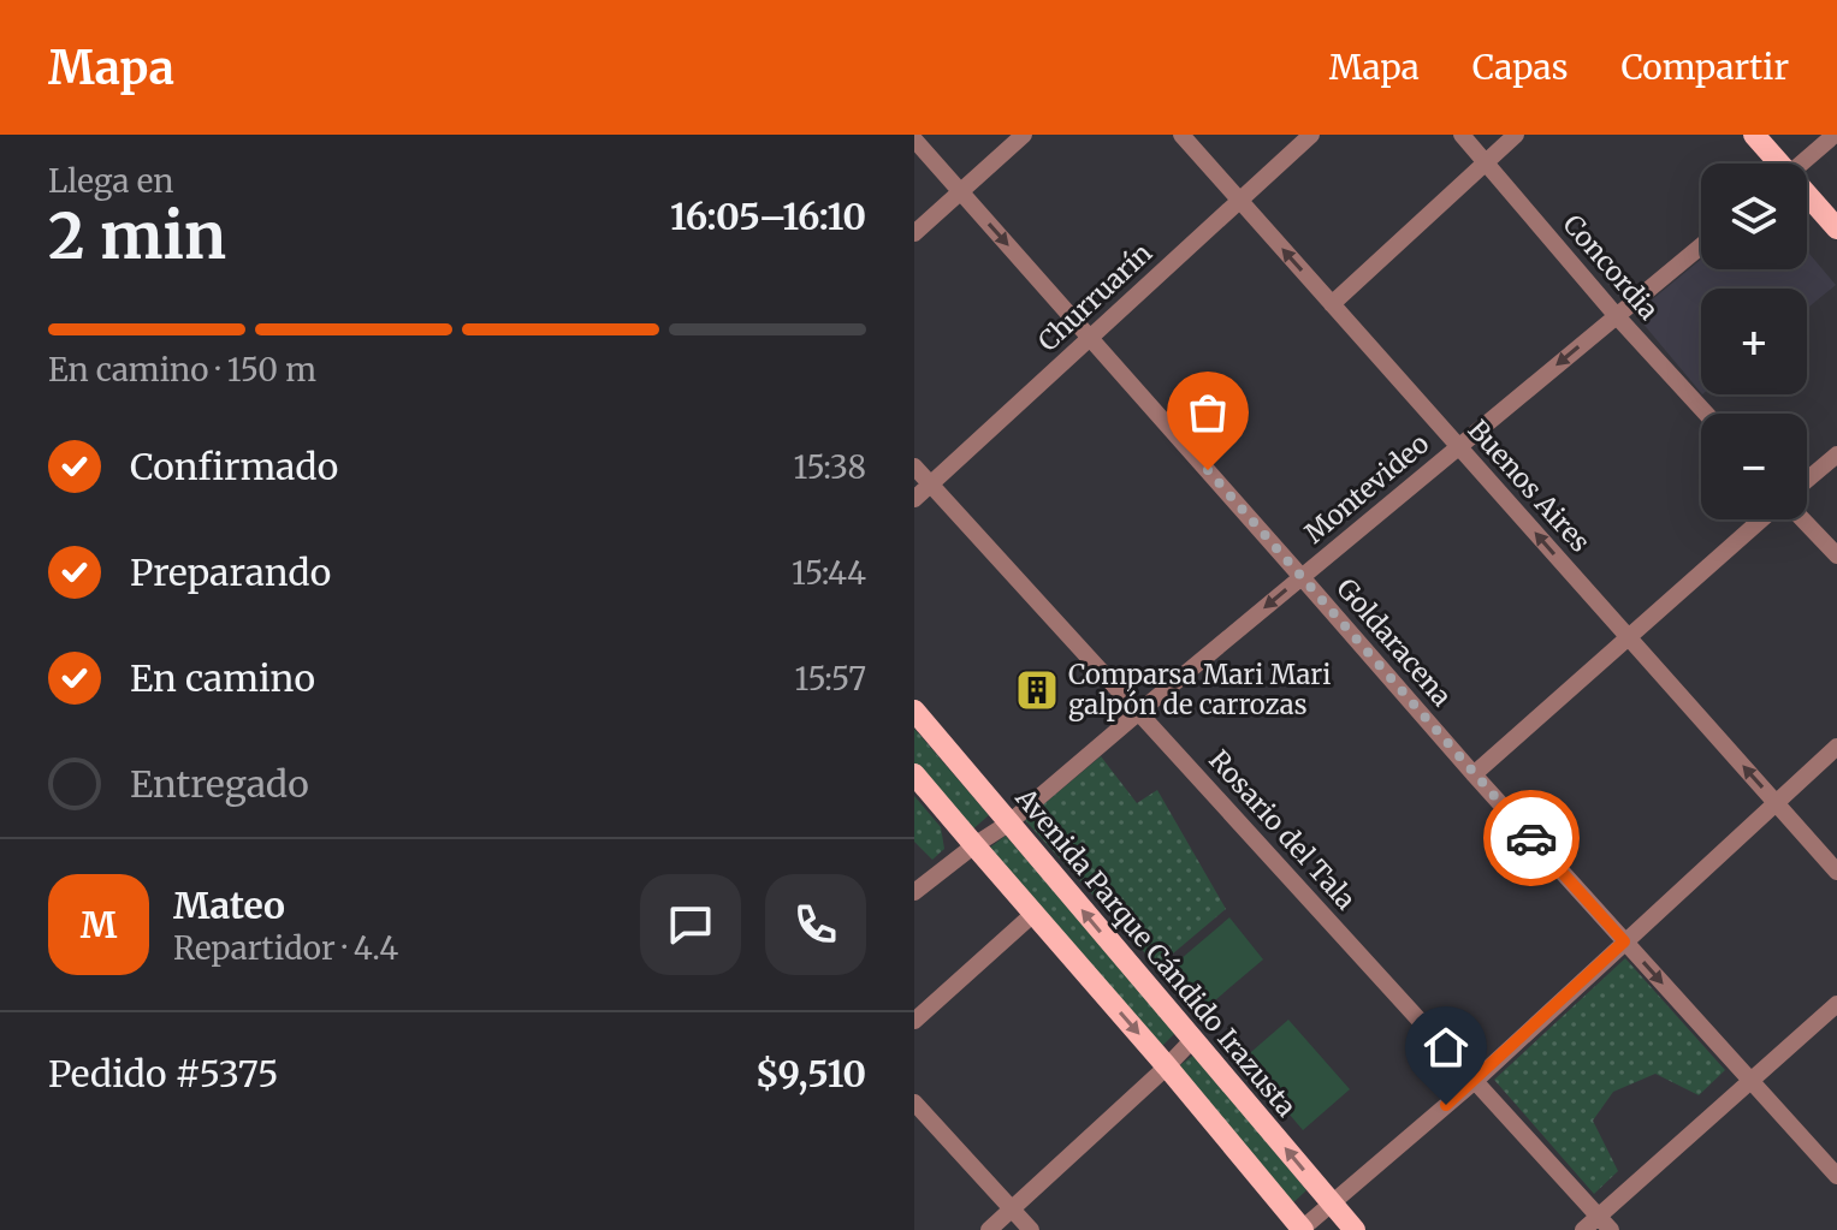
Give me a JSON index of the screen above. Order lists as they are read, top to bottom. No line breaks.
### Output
{"streets":{"main road":["Avenida Parque Cándido Irazusta"],"street":["Concordia","Churruarín","Buenos Aires","Montevideo","Goldaracena","Rosario del Tala"]},"crossings":[["Concordia","Montevideo"],["Churruarín","Buenos Aires"],["Churruarín","Goldaracena"],["Churruarín","Rosario del Tala"],["Buenos Aires","Montevideo"],["Montevideo","Goldaracena"],["Montevideo","Rosario del Tala"],["Montevideo","Avenida Parque Cándido Irazusta"]],"one_way":["Buenos Aires","Montevideo"],"places":{"building":["Comparsa Mari Mari galpón de carrozas"]},"page":{"header":"Mapa","nav":["Mapa","Capas","Compartir"],"heading":["2 min","Llega en","16:05–16:10"],"panel":["Mateo","Repartidor · 4.4","Pedido #5375","$9,510"],"map_buttons":["+","−"],"bar":"En camino · 150 m","list":[["Confirmado","15:38"],["Preparando","15:44"],["En camino","15:57"],"Entregado"],"round":"M"}}
